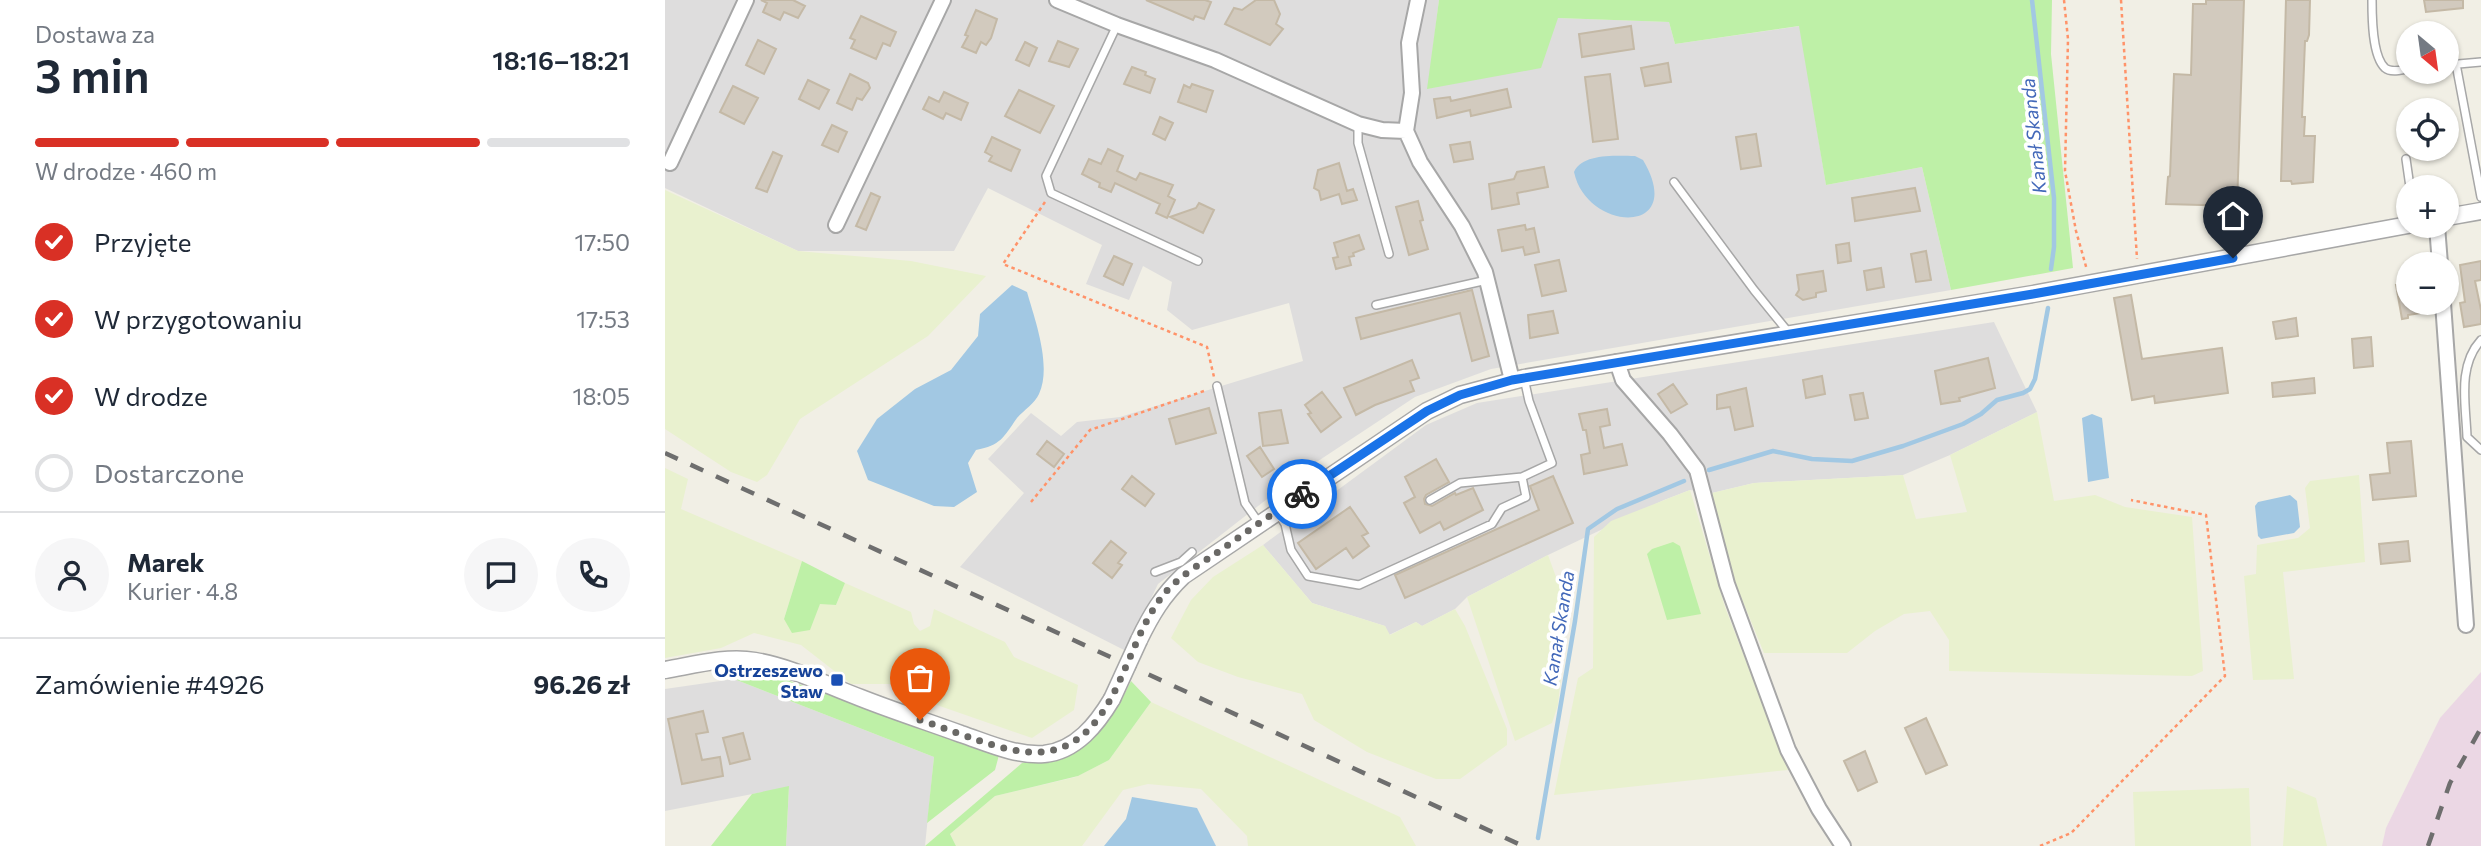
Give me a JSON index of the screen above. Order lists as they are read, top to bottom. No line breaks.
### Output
{"water":["Kanał Skanda"],"places":{"transit":["Ostrzeszewo Staw"]},"north":"bottom right","page":{"heading":["3 min","Dostawa za","18:16–18:21"],"panel":["Marek","Kurier · 4.8","Zamówienie #4926","96.26 zł"],"map_buttons":["+","−"],"bar":"W drodze · 460 m","list":[["Przyjęte","17:50"],["W przygotowaniu","17:53"],["W drodze","18:05"],"Dostarczone"]}}
